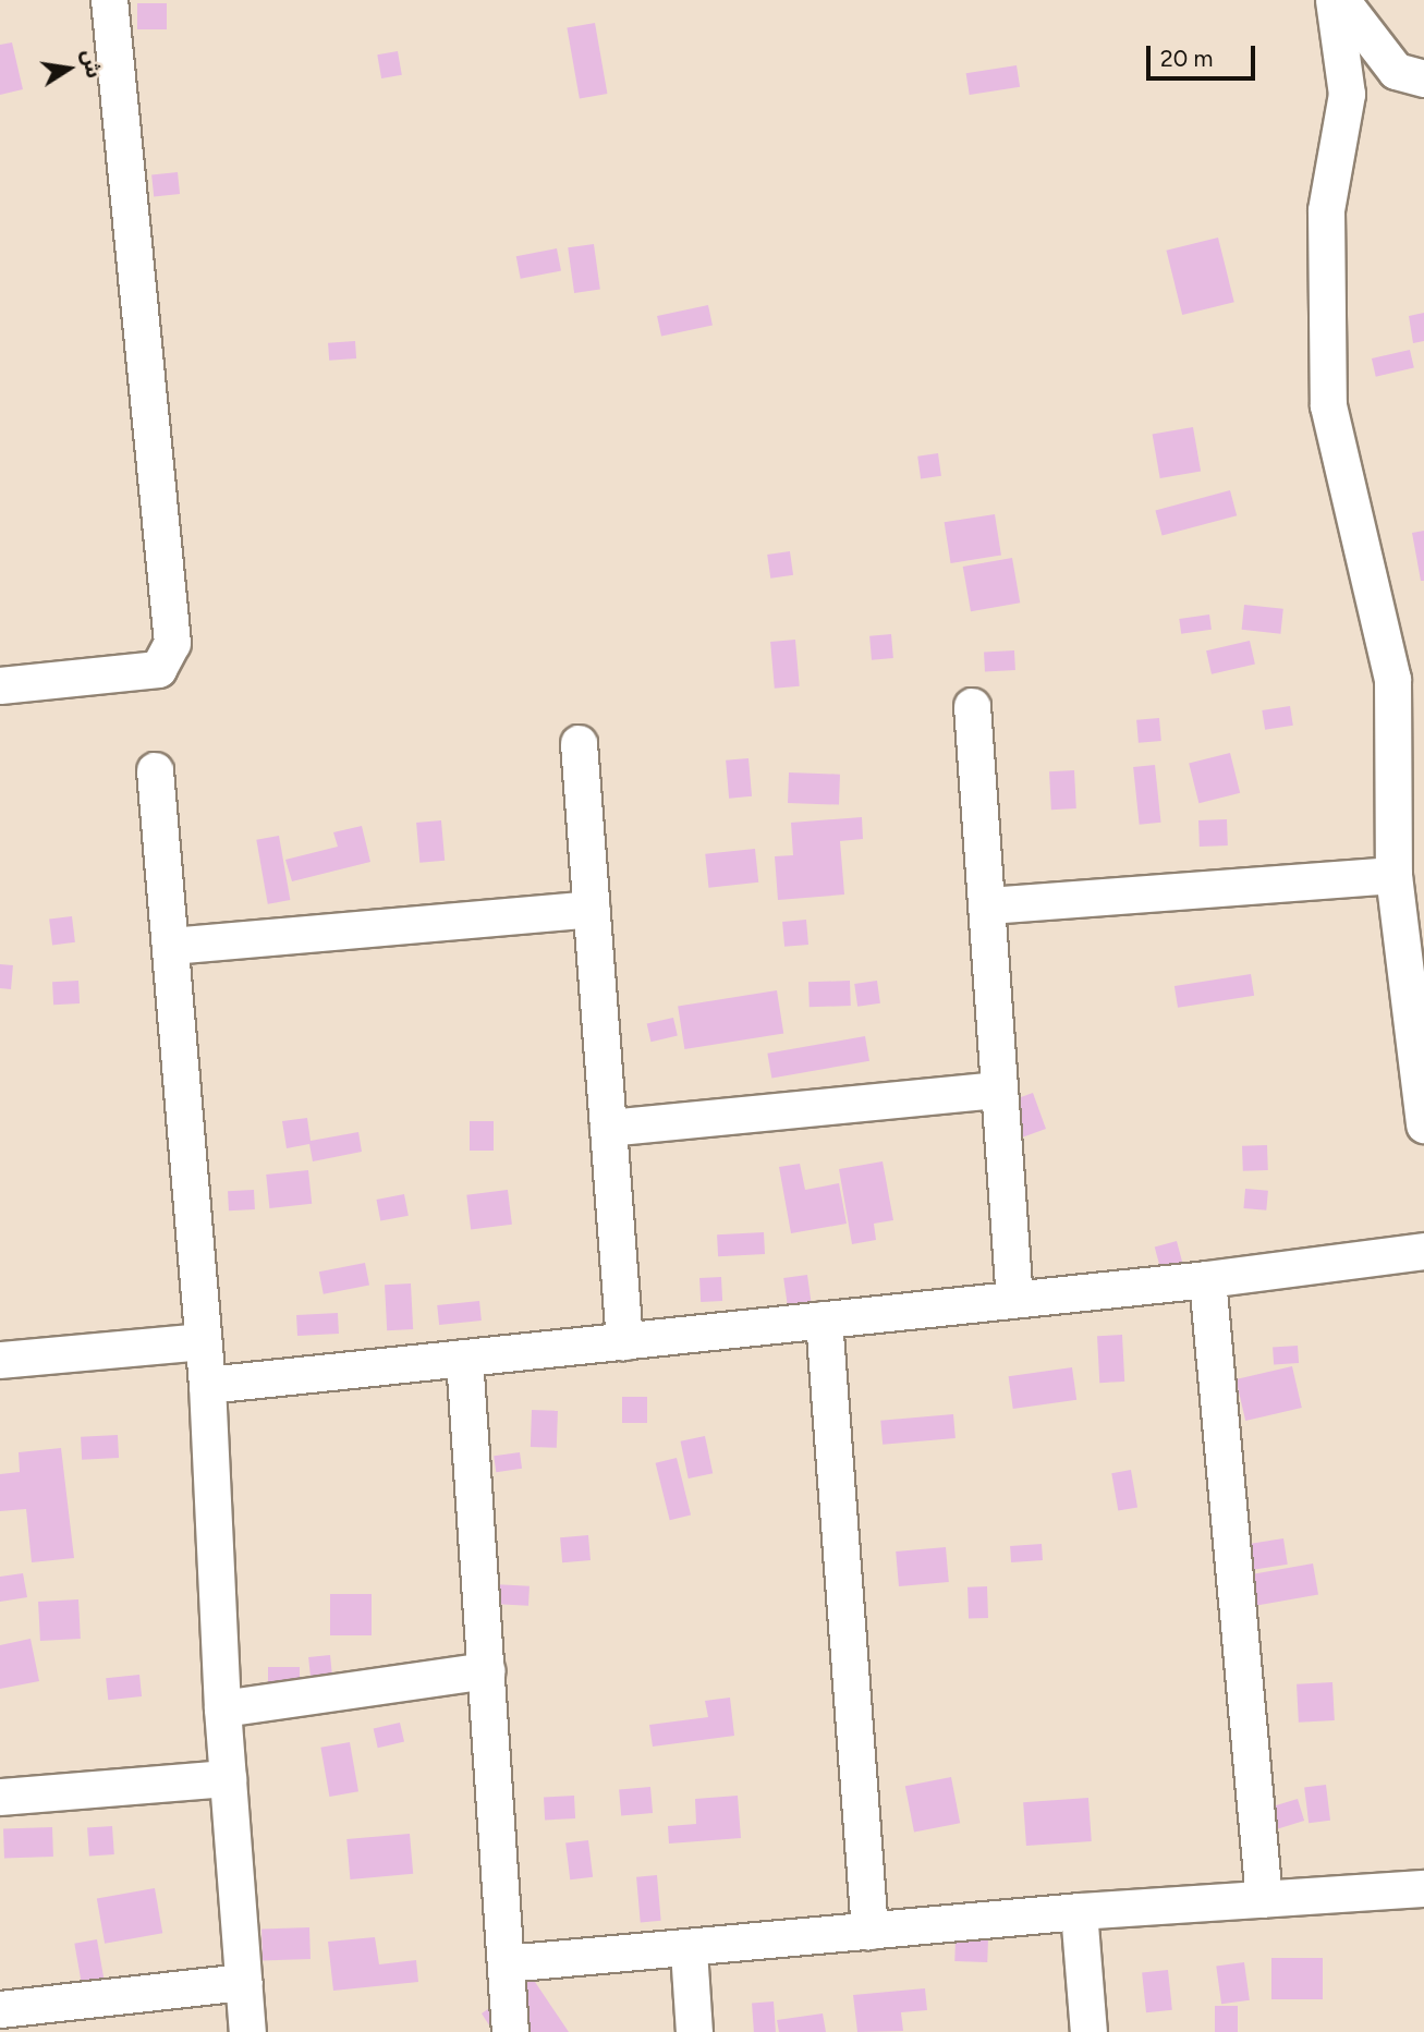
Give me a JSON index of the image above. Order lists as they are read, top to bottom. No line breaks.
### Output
{"scale_bar":"20 m","north":"right"}
